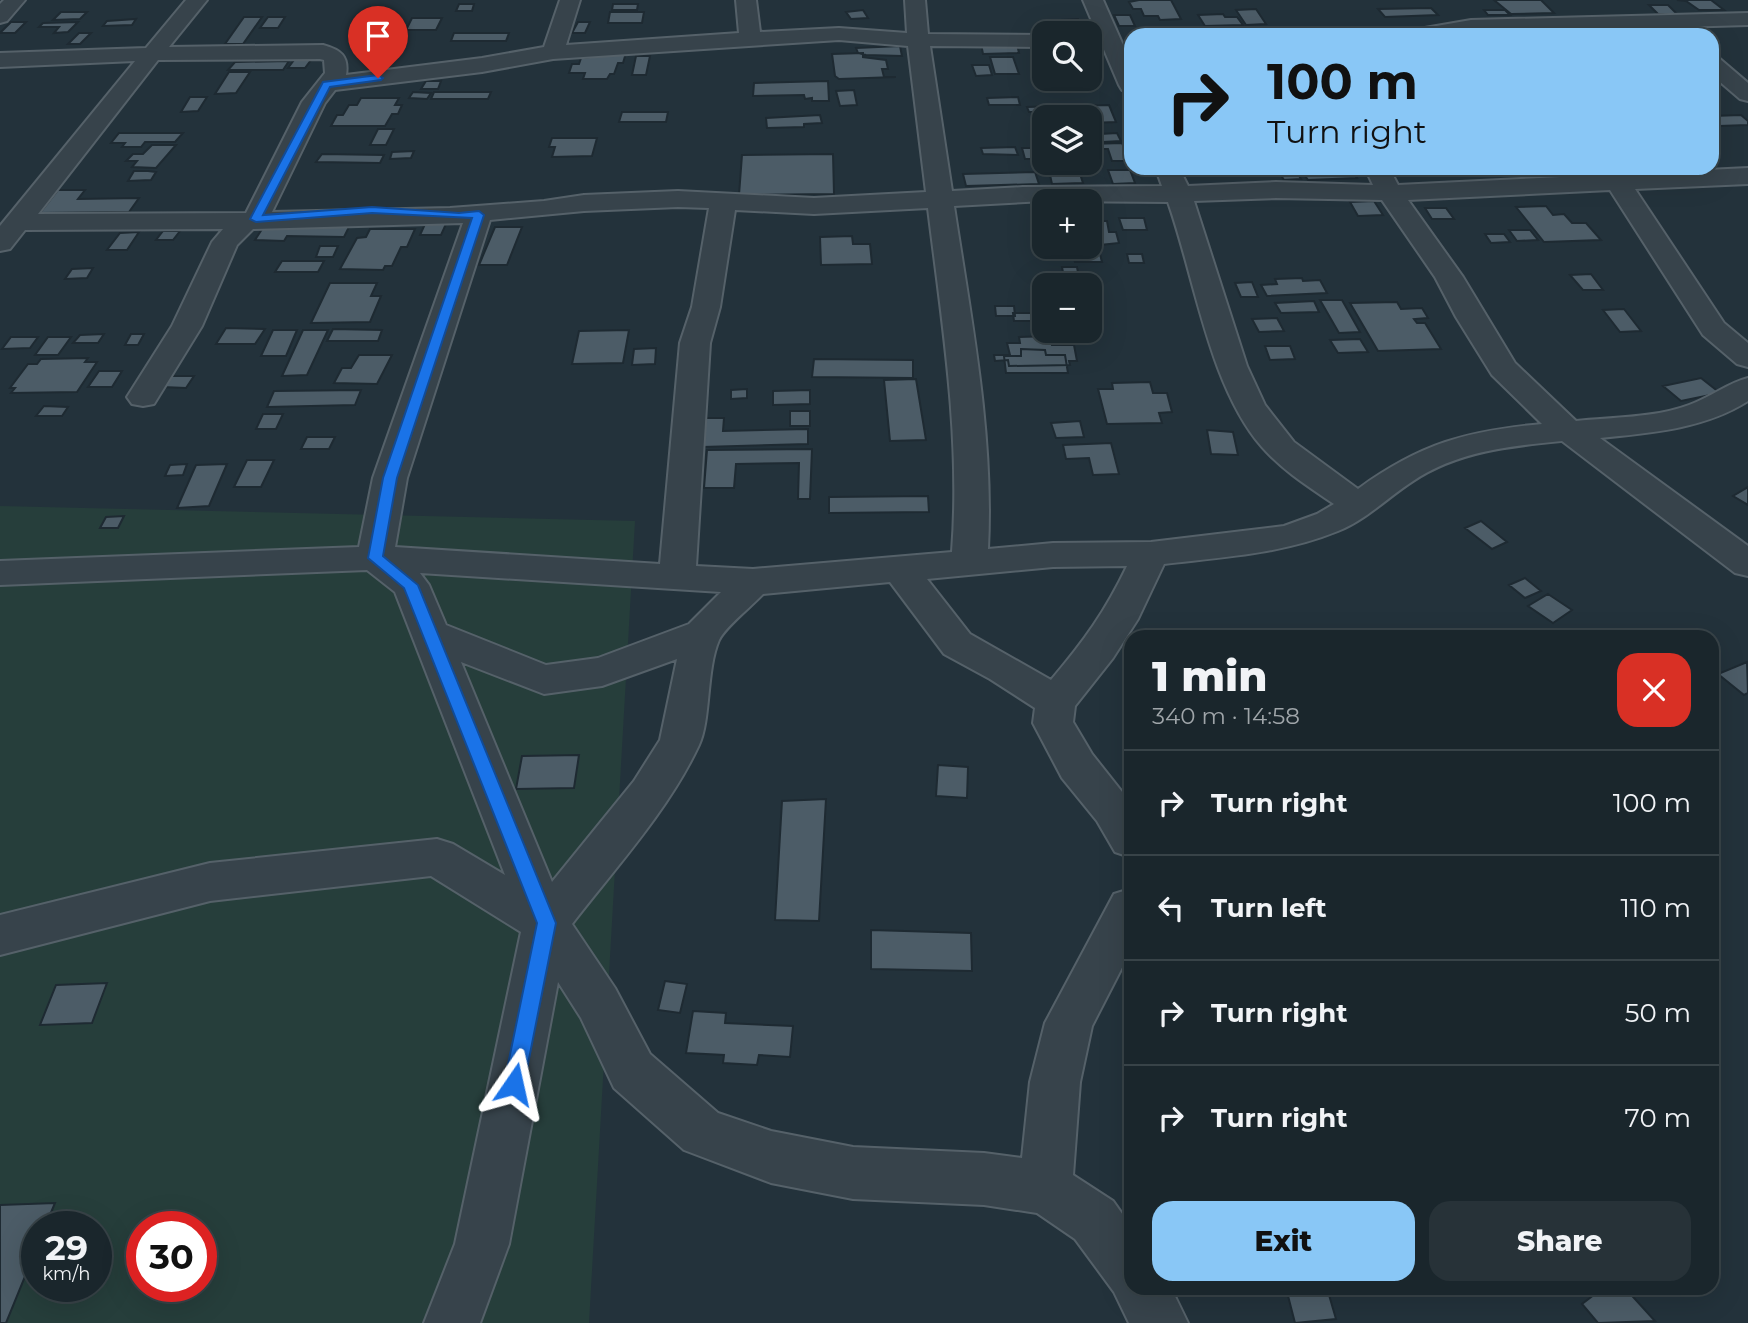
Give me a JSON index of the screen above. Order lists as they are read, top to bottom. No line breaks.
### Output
{"page":{"map_buttons":["+","−"],"turn":["100 m","Turn right"],"heading":["1 min","340 m · 14:58"],"list":[{"name":"Turn right","value":"100 m"},{"name":"Turn left","value":"110 m"},{"name":"Turn right","value":"50 m"},{"name":"Turn right","value":"70 m"}],"buttons":["Exit","Share"],"speed":"29 km/h","limit":"30"}}
